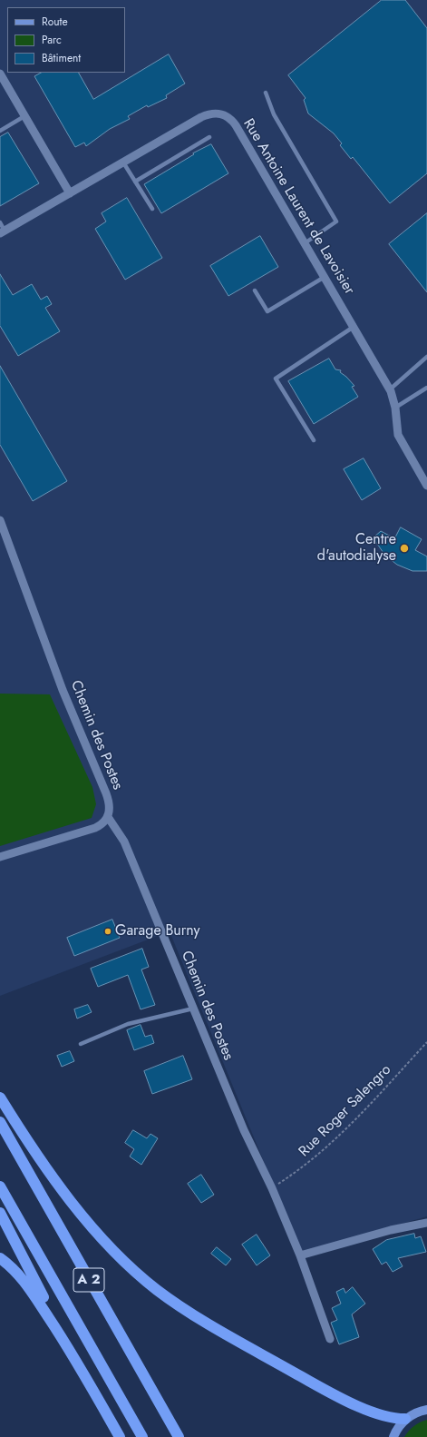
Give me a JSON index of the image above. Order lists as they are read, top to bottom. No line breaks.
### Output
{"streets":{"highway":["A 2"],"street":["Rue Antoine Laurent de Lavoisier","Chemin des Postes"],"path":["Rue Roger Salengro"]},"crossings":[["Chemin des Postes","Rue Roger Salengro"]],"places":["Centre d'autodialyse","Garage Burny"],"legend":["Route","Parc","Bâtiment"]}
